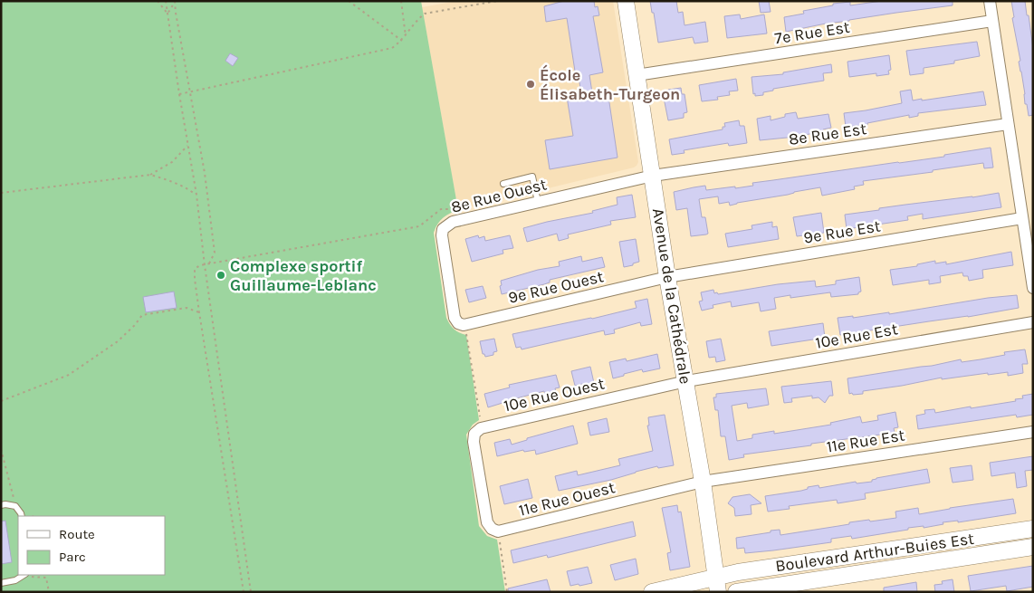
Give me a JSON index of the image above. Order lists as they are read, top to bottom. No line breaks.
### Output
{"streets":{"street":["7e Rue Est","8e Rue Est","8e Rue Ouest","9e Rue Est","9e Rue Ouest","Avenue de la Cathédrale","10e Rue Est","10e Rue Ouest","11e Rue Est","11e Rue Ouest","Boulevard Arthur-Buies Est"]},"crossings":[["7e Rue Est","Avenue de la Cathédrale"],["8e Rue Est","8e Rue Ouest"],["8e Rue Est","Avenue de la Cathédrale"],["8e Rue Ouest","9e Rue Ouest"],["8e Rue Ouest","Avenue de la Cathédrale"],["9e Rue Est","9e Rue Ouest"],["9e Rue Est","Avenue de la Cathédrale"],["9e Rue Ouest","Avenue de la Cathédrale"],["Avenue de la Cathédrale","10e Rue Est"],["Avenue de la Cathédrale","10e Rue Ouest"],["Avenue de la Cathédrale","11e Rue Est"],["Avenue de la Cathédrale","11e Rue Ouest"],["Avenue de la Cathédrale","Boulevard Arthur-Buies Est"],["10e Rue Est","10e Rue Ouest"],["11e Rue Est","11e Rue Ouest"]],"places":["École Élisabeth-Turgeon","Complexe sportif Guillaume-Leblanc"],"legend":["Route","Parc"]}
